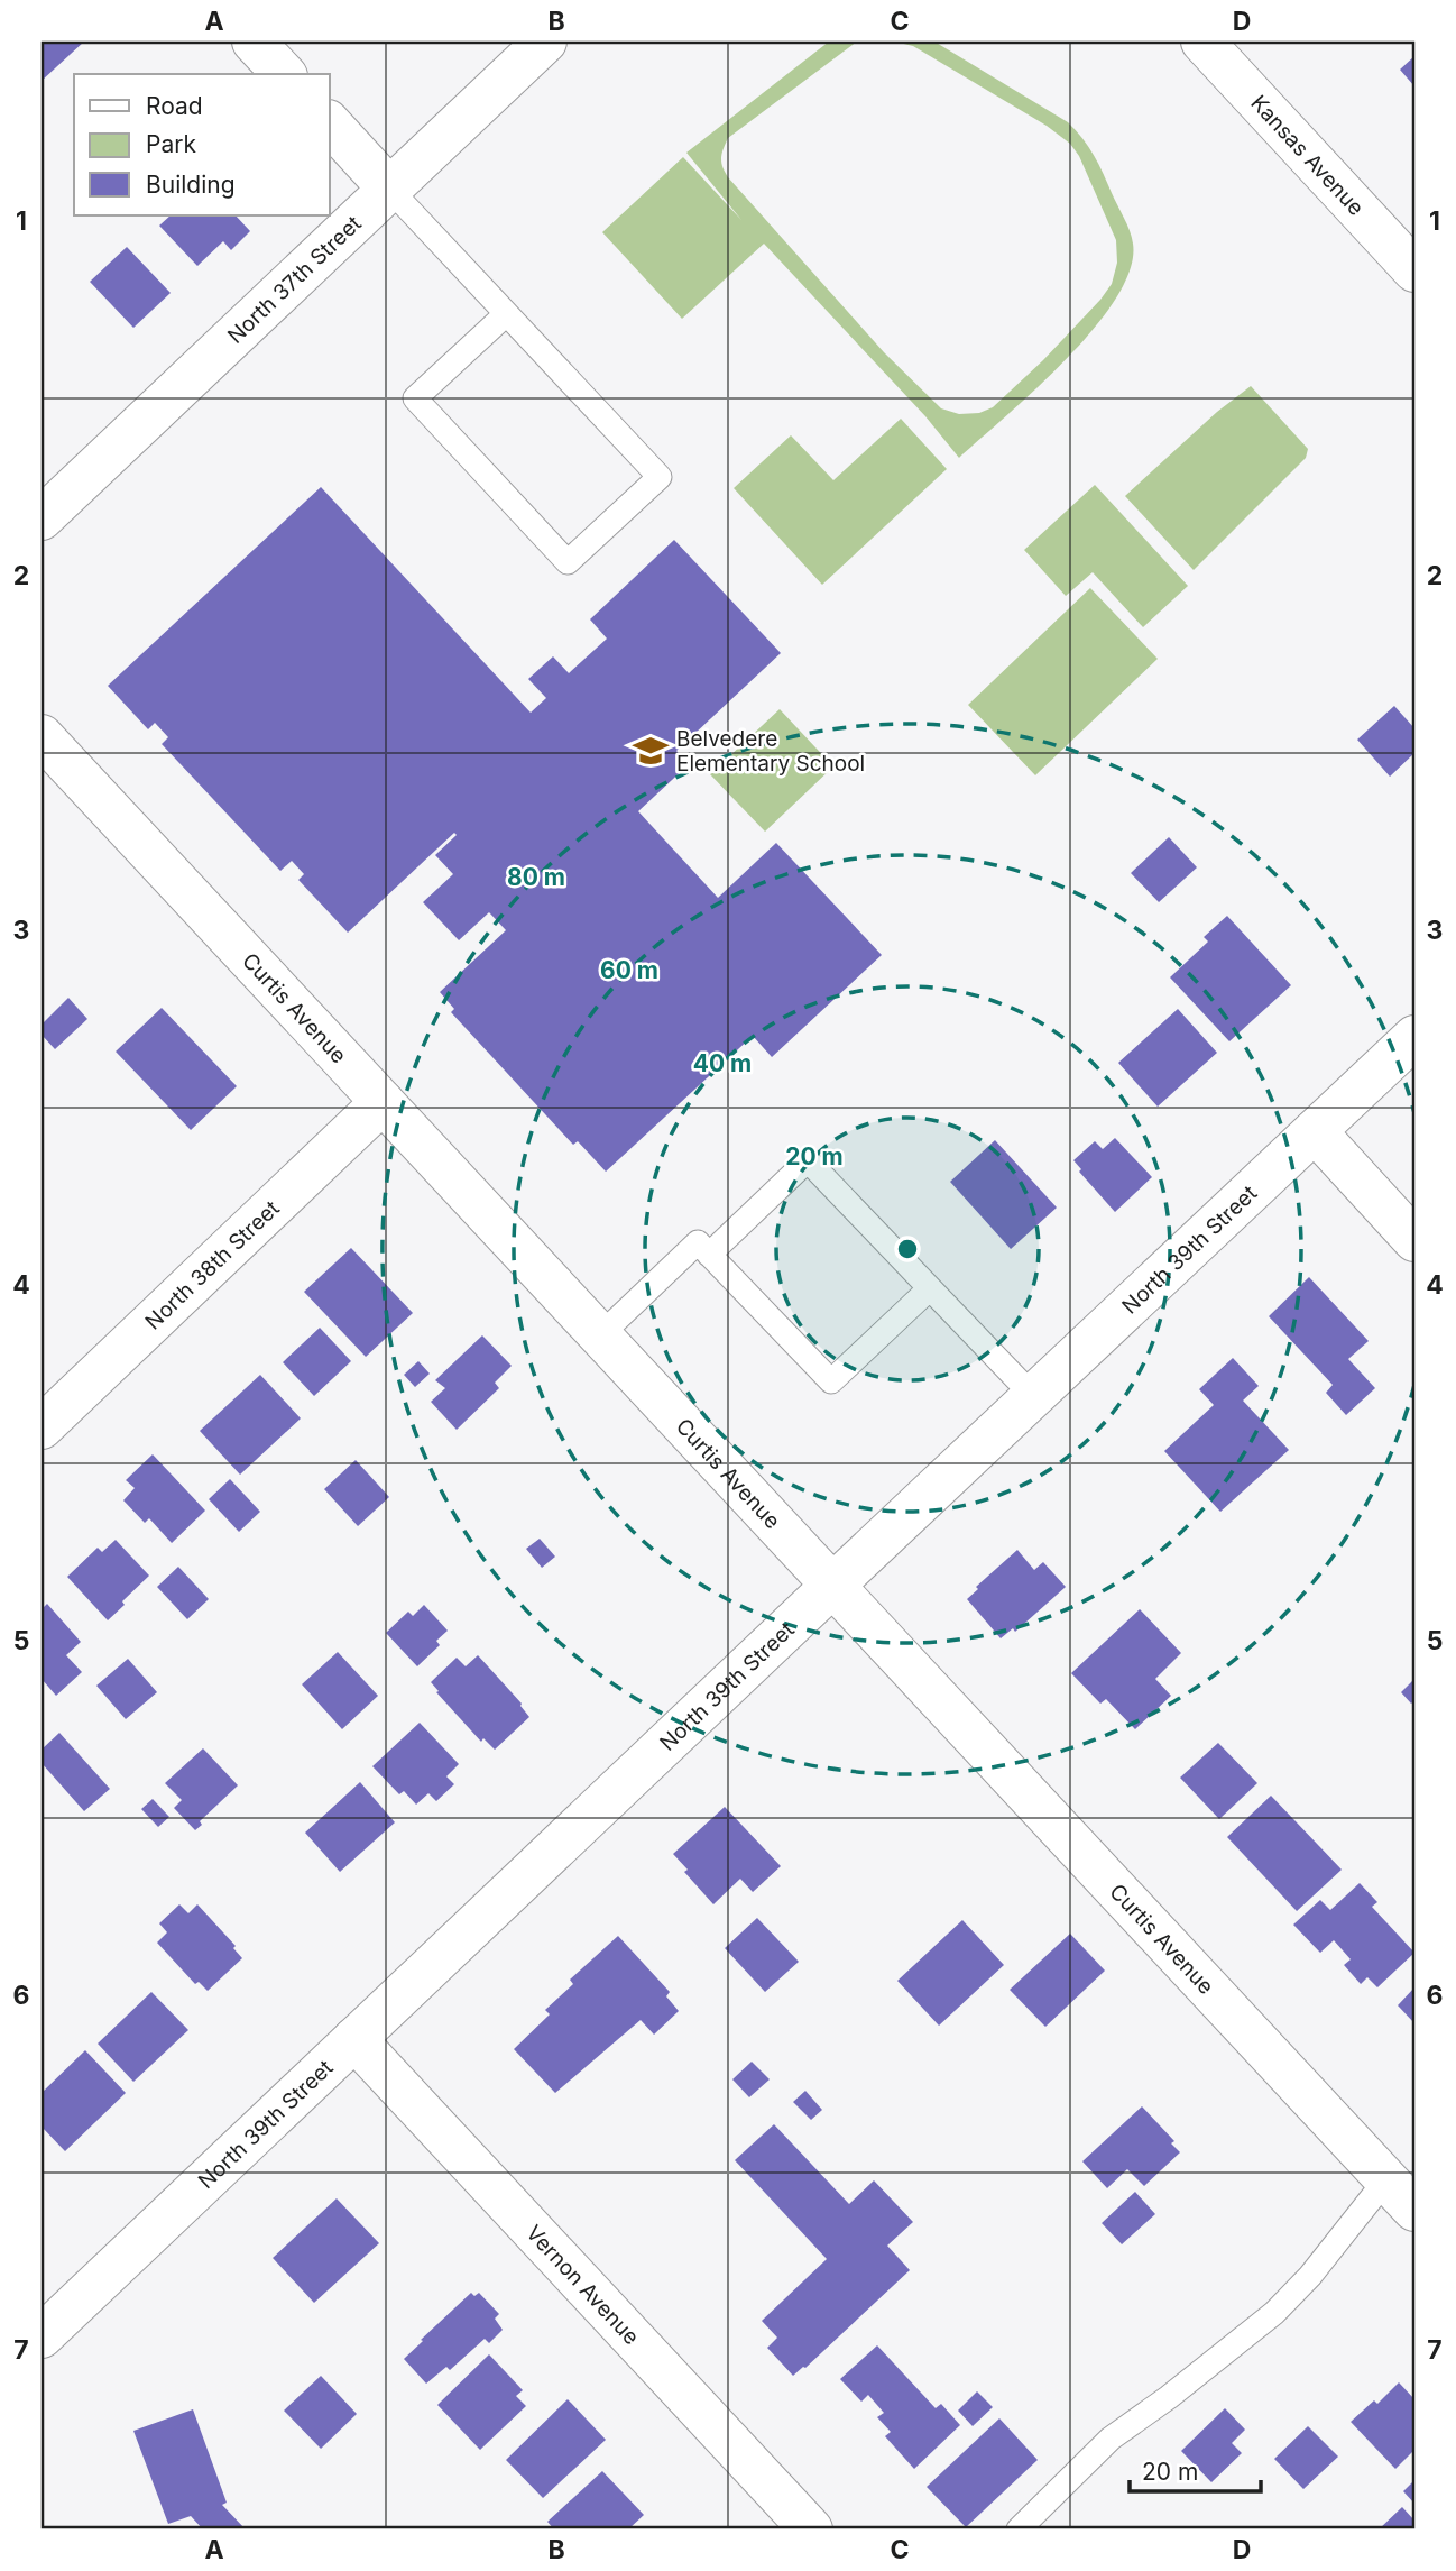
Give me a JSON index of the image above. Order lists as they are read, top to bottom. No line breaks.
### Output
{"streets":{"street":["Kansas Avenue","North 37th Street","Curtis Avenue","North 39th Street","North 38th Street","Vernon Avenue"]},"crossings":[["Curtis Avenue","North 39th Street"],["Curtis Avenue","North 38th Street"],["North 39th Street","Vernon Avenue"]],"places":{"school or university":["Belvedere Elementary School"]},"legend":["Road","Park","Building"],"scale_bar":"20 m","grid":{"columns":["A","B","C","D"],"rows":["1","2","3","4","5","6","7"]},"rings":["80 m","60 m","40 m","20 m"]}
